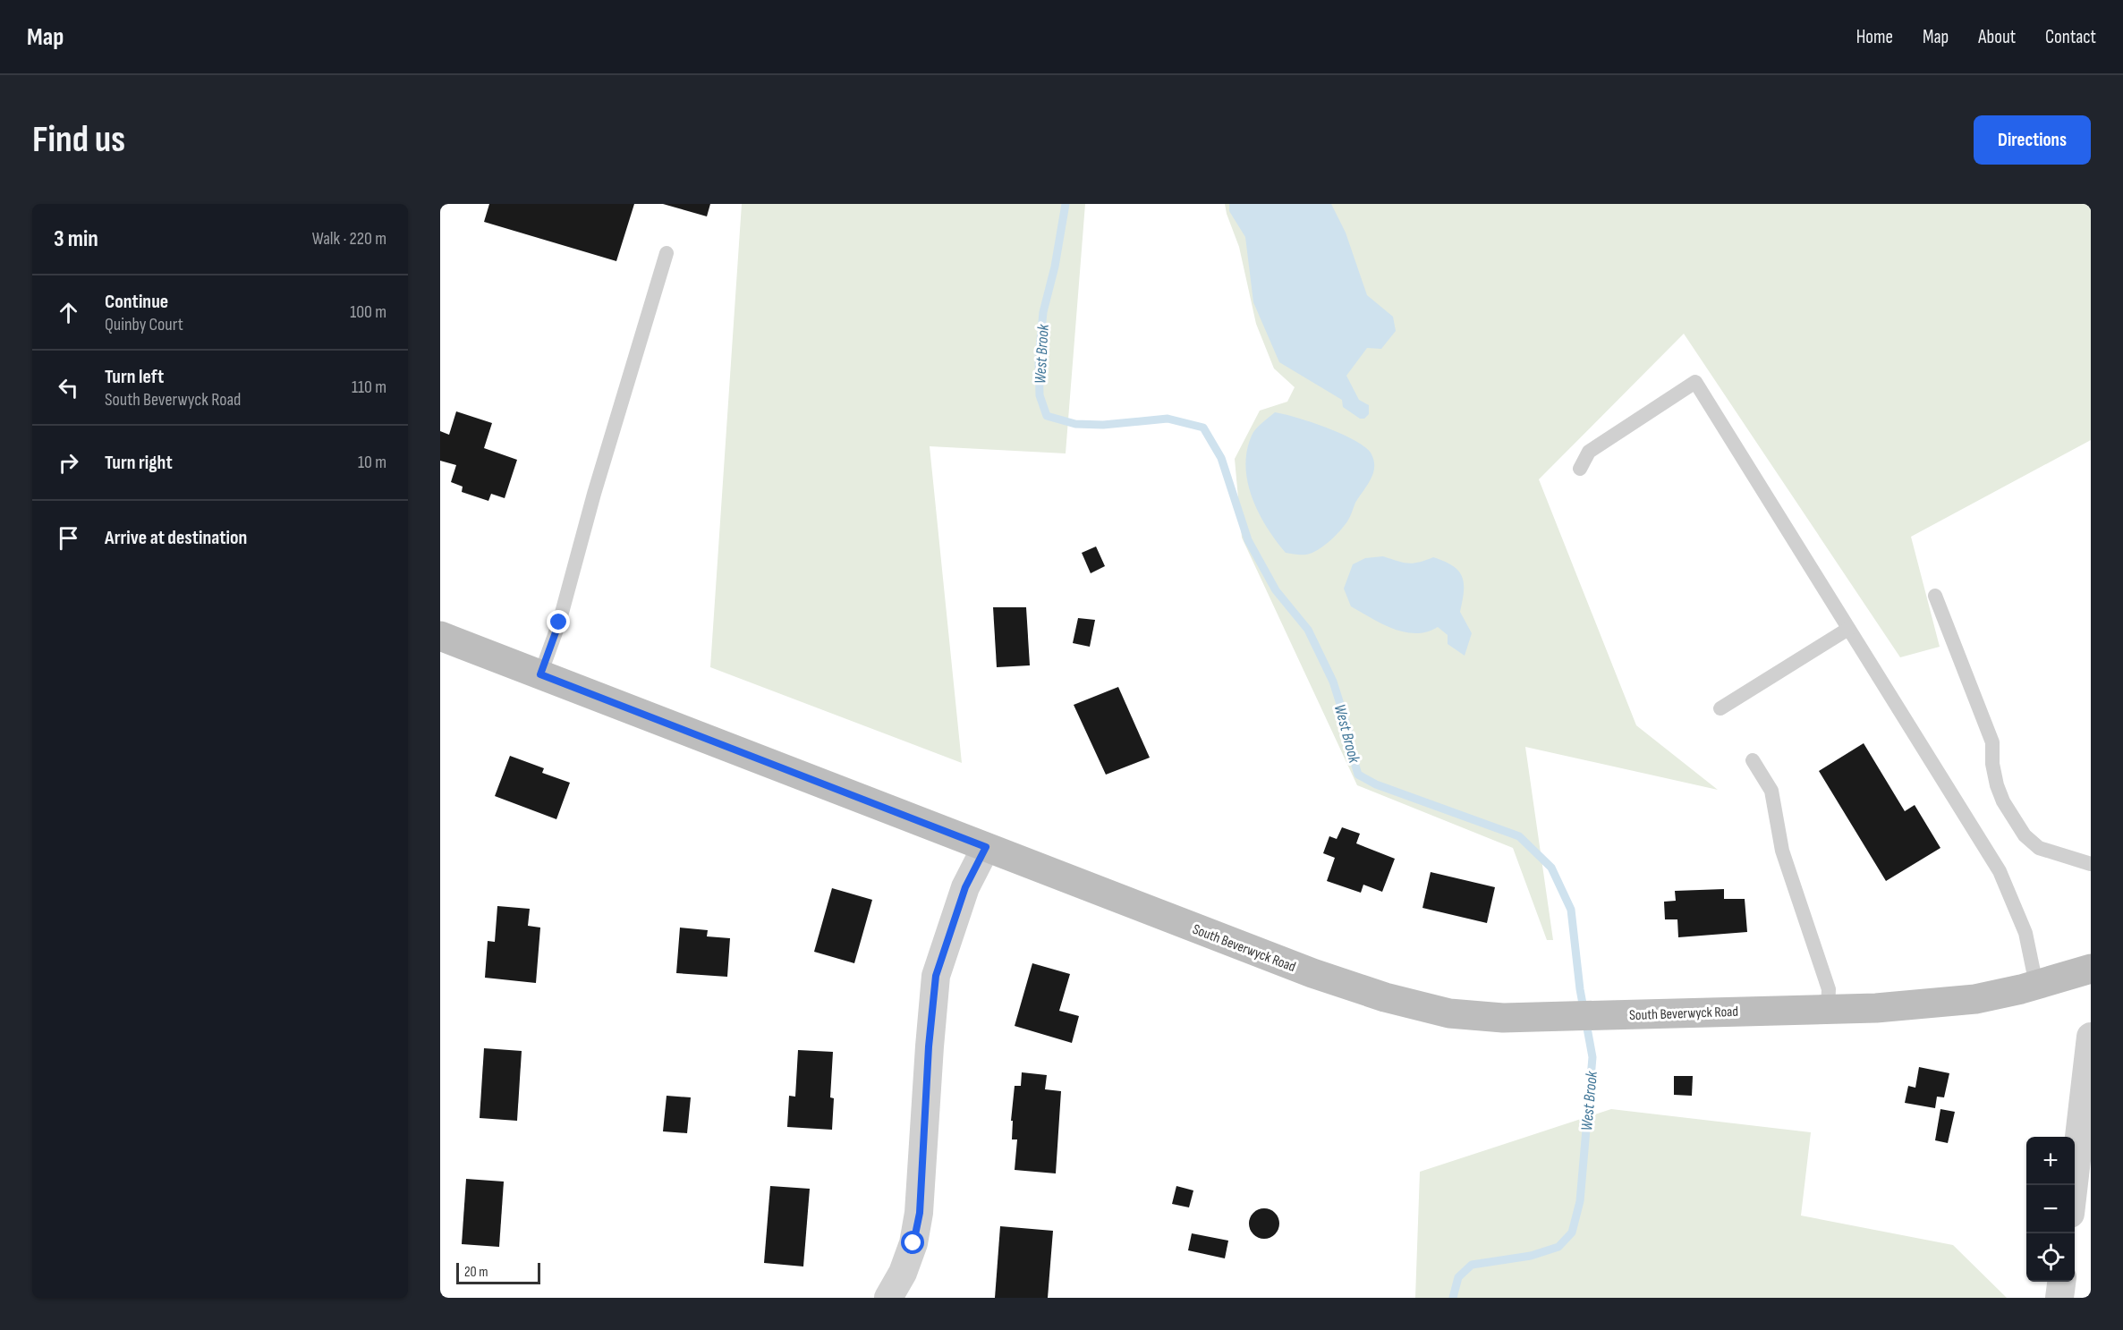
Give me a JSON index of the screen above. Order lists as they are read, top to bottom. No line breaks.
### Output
{"streets":{"main road":["South Beverwyck Road"]},"water":["West Brook"],"scale_bar":"20 m","page":{"header":"Map","nav":["Home","Map","About","Contact"],"buttons":"Directions","title":"Find us","heading":["3 min","Walk · 220 m"],"list":[["Continue","Quinby Court","100 m"],["Turn left","South Beverwyck Road","110 m"],["Turn right","10 m"],"Arrive at destination"],"map_buttons":["+","−"],"scale":"20 m"}}
